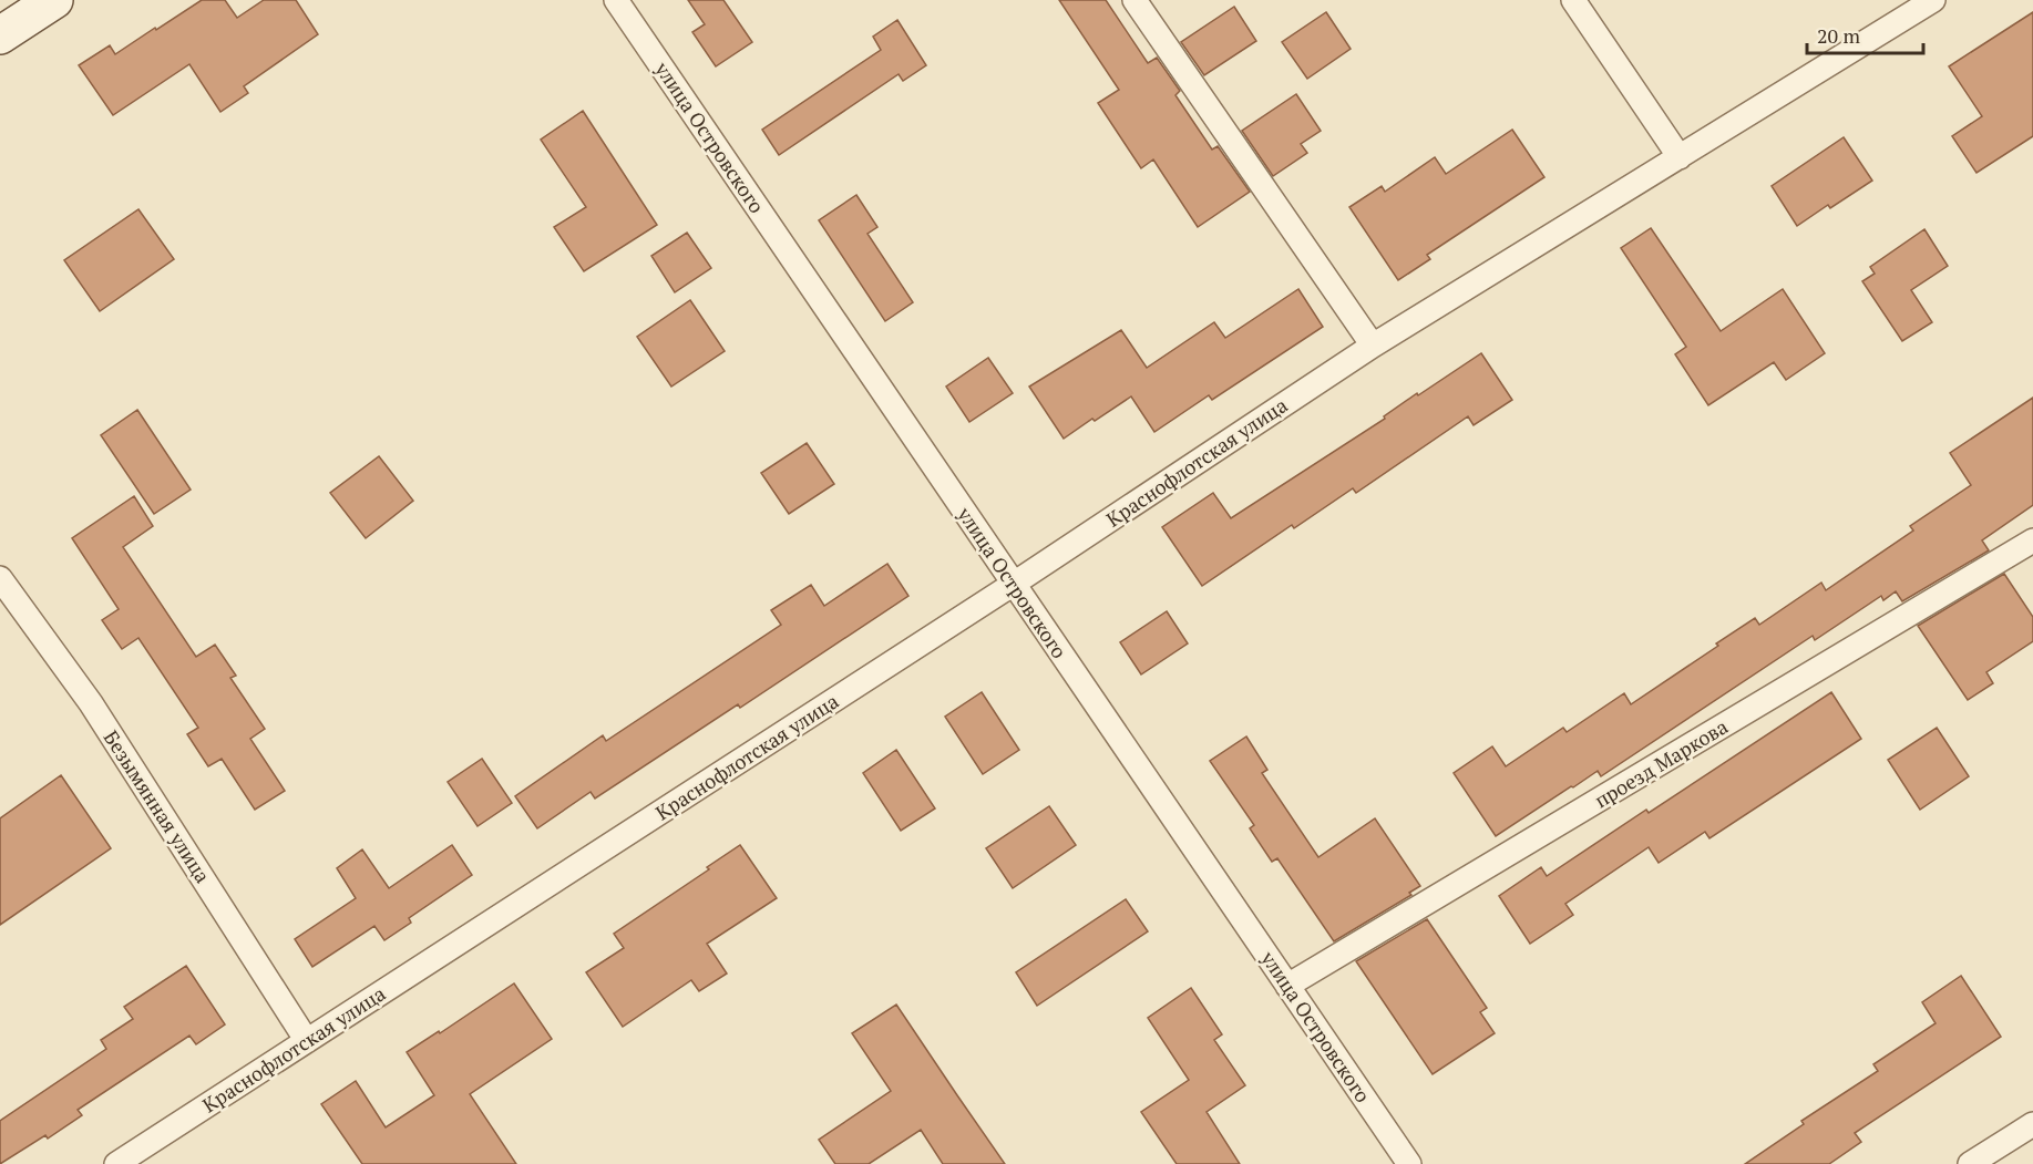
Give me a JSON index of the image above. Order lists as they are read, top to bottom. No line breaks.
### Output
{"streets":{"lane":["улица Островского","Краснофлотская улица","проезд Маркова","Безымянная улица"]},"crossings":[["улица Островского","Краснофлотская улица"],["улица Островского","проезд Маркова"],["Краснофлотская улица","Безымянная улица"]],"scale_bar":"20 m"}
